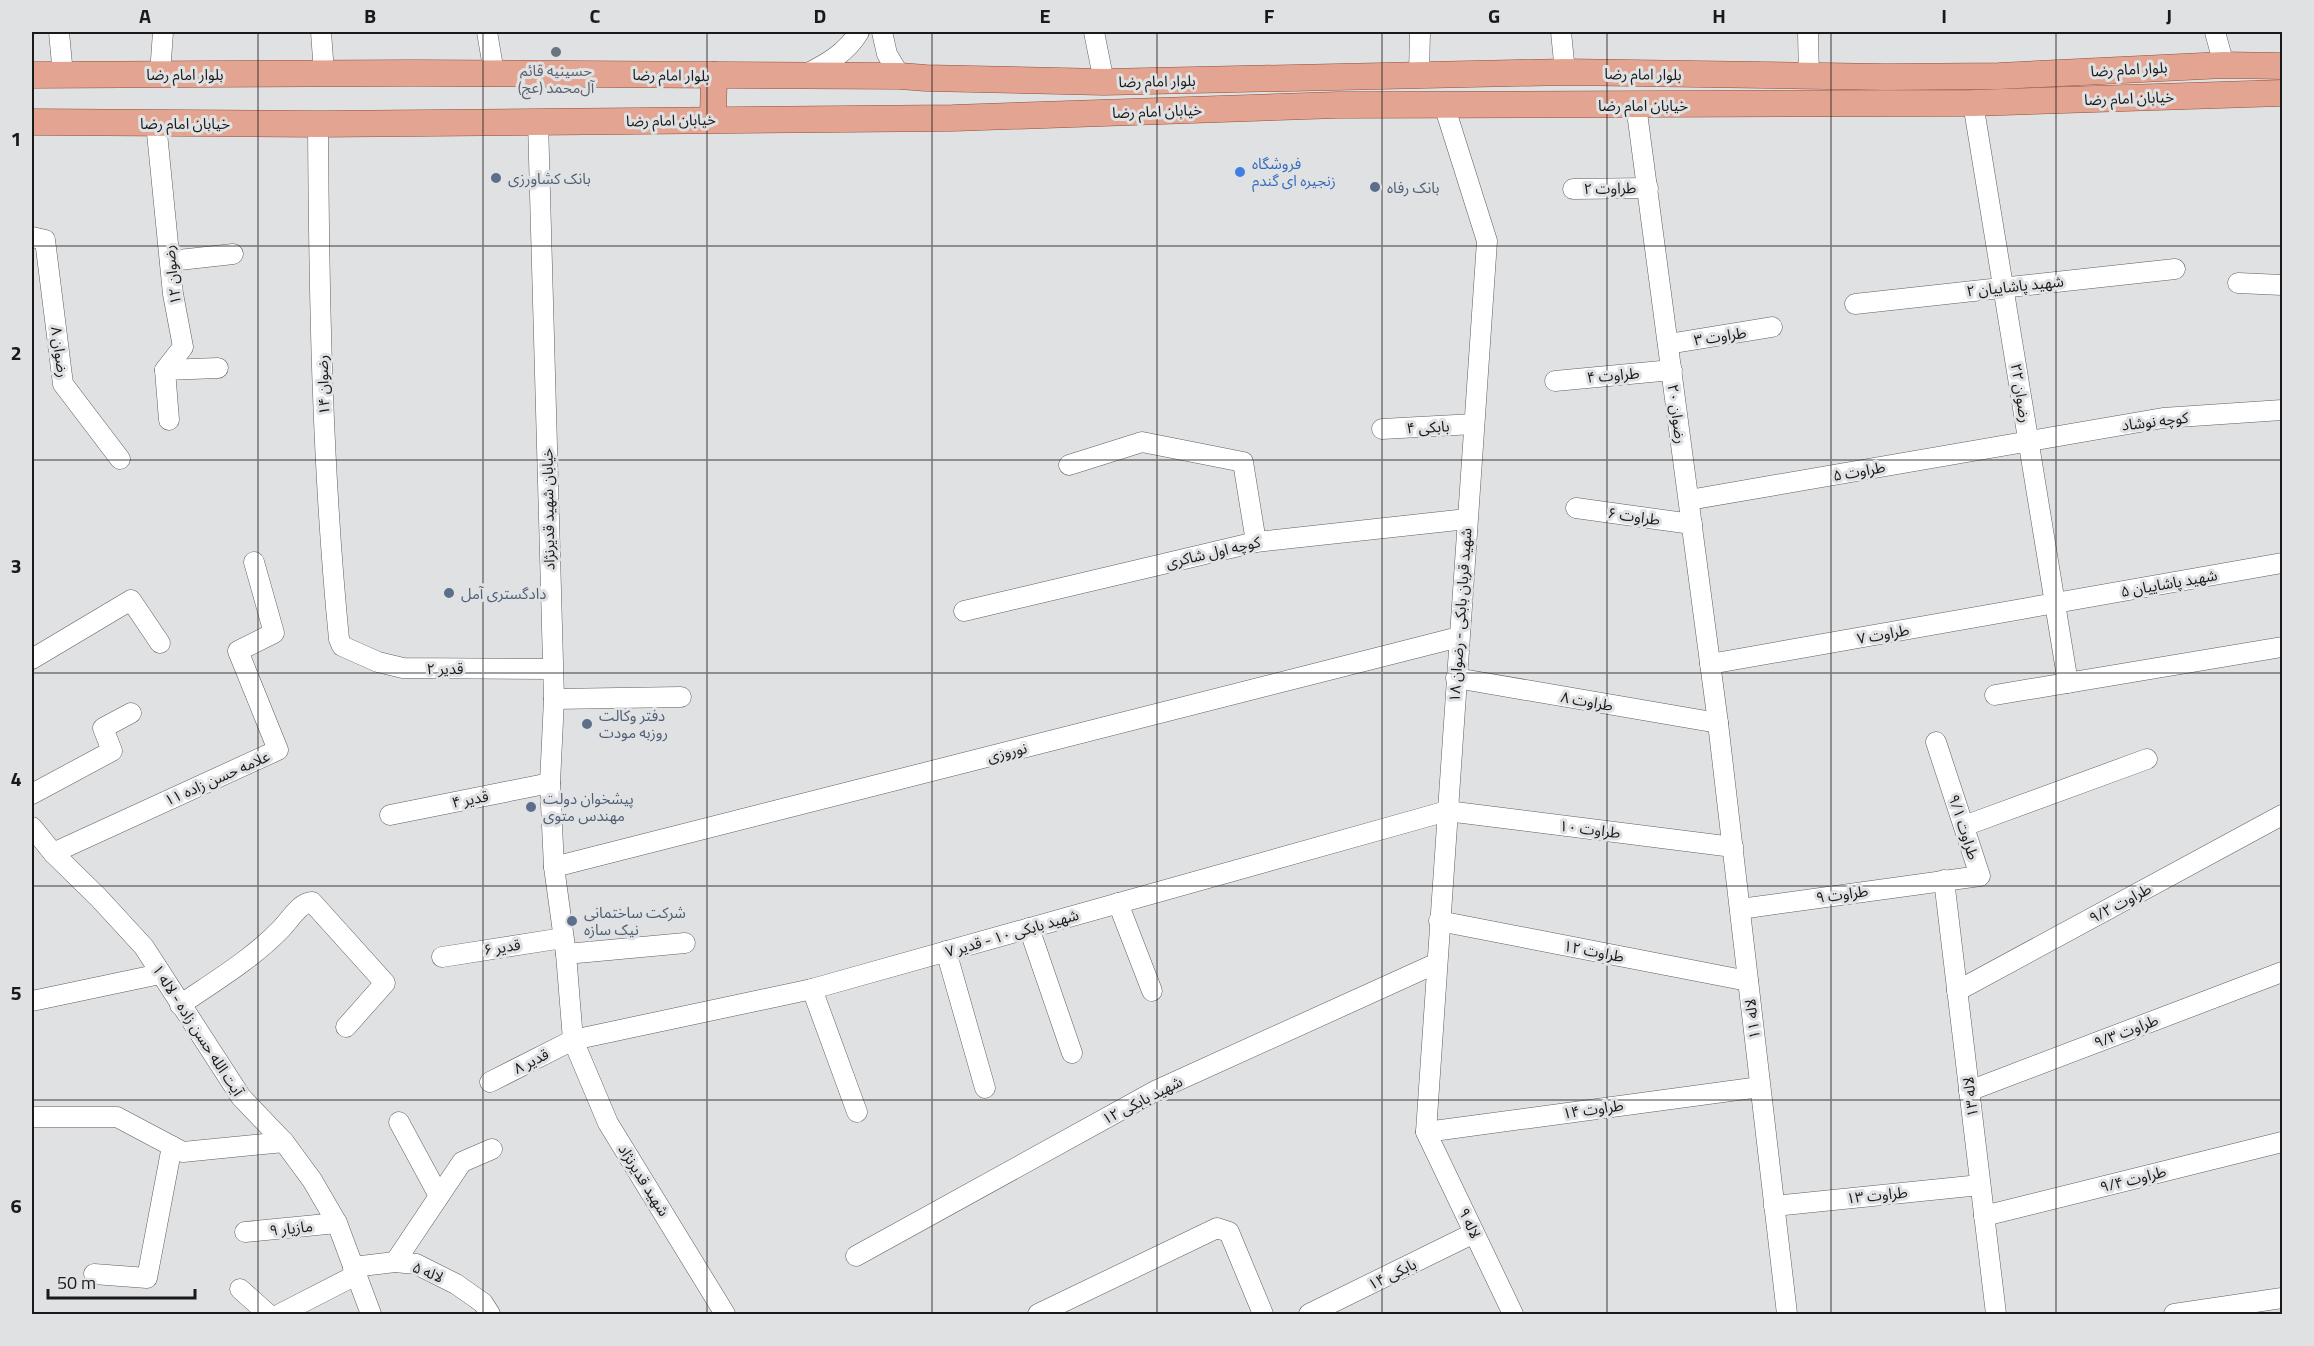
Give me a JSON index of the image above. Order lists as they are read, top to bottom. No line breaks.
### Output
{"streets":{"main road":["بلوار امام رضا","خیابان امام رضا"],"street":["طراوت ۲","رضوان ۱۲","شهید پاشاییان ۲","طراوت ۳","رضوان ۸","طراوت ۴","رضوان ۱۴","رضوان ۲۲","رضوان ۲۰","کوچه نوشاد","بابکی ۴","طراوت ۵","خيابان شهيد قديرنژاد","طراوت ۶","کوچه اول شاکری","شهید پاشاییان ۵","شهید قربان بابکی - رضوان ۱۸","طراوت ۷","قدیر ۲","طراوت ۸","نوروزی","علامه حسن زاده ۱۱","قدیر ۴","طراوت ۹/۱","طراوت ۱۰","طراوت ۹","طراوت ۹/۲","شهید بابکی ۱۰ - قدیر ۷","قدیر ۶","طراوت ۱۲","لاله ۱۱","آیت الله حسن زاده - لاله ۱","طراوت ۹/۳","قدیر ۸","لاله ۱۳","شهید بابکی ۱۲","طراوت ۱۴","طراوت ۹/۴","شهید قدیرنژاد","طراوت ۱۳","لاله ۹","مازیار ۹","لاله ۵","بابکی ۱۴"]},"crossings":[["خیابان امام رضا","رضوان ۱۲"],["خیابان امام رضا","رضوان ۱۴"],["خیابان امام رضا","رضوان ۲۲"],["خیابان امام رضا","رضوان ۲۰"],["خیابان امام رضا","خيابان شهيد قديرنژاد"],["خیابان امام رضا","شهید قربان بابکی - رضوان ۱۸"],["طراوت ۲","رضوان ۲۰"],["شهید پاشاییان ۲","رضوان ۲۲"],["طراوت ۳","رضوان ۲۰"],["طراوت ۴","رضوان ۲۰"],["رضوان ۱۴","قدیر ۲"],["رضوان ۲۲","کوچه نوشاد"],["رضوان ۲۲","طراوت ۵"],["رضوان ۲۲","شهید پاشاییان ۵"],["رضوان ۲۲","طراوت ۷"],["رضوان ۲۰","طراوت ۵"],["رضوان ۲۰","طراوت ۶"],["رضوان ۲۰","طراوت ۷"],["رضوان ۲۰","طراوت ۸"],["رضوان ۲۰","لاله ۱۱"],["کوچه نوشاد","طراوت ۵"],["بابکی ۴","شهید قربان بابکی - رضوان ۱۸"],["خيابان شهيد قديرنژاد","قدیر ۲"],["خيابان شهيد قديرنژاد","نوروزی"],["خيابان شهيد قديرنژاد","قدیر ۴"],["خيابان شهيد قديرنژاد","شهید بابکی ۱۰ - قدیر ۷"],["خيابان شهيد قديرنژاد","قدیر ۶"],["خيابان شهيد قديرنژاد","قدیر ۸"],["خيابان شهيد قديرنژاد","شهید قدیرنژاد"],["کوچه اول شاکری","شهید قربان بابکی - رضوان ۱۸"],["شهید پاشاییان ۵","طراوت ۷"],["شهید قربان بابکی - رضوان ۱۸","طراوت ۸"],["شهید قربان بابکی - رضوان ۱۸","نوروزی"],["شهید قربان بابکی - رضوان ۱۸","طراوت ۱۰"],["شهید قربان بابکی - رضوان ۱۸","شهید بابکی ۱۰ - قدیر ۷"],["شهید قربان بابکی - رضوان ۱۸","طراوت ۱۲"],["شهید قربان بابکی - رضوان ۱۸","شهید بابکی ۱۲"],["شهید قربان بابکی - رضوان ۱۸","طراوت ۱۴"],["شهید قربان بابکی - رضوان ۱۸","لاله ۹"],["طراوت ۸","لاله ۱۱"],["علامه حسن زاده ۱۱","آیت الله حسن زاده - لاله ۱"],["طراوت ۹/۱","طراوت ۹"],["طراوت ۹/۱","لاله ۱۳"],["طراوت ۱۰","شهید بابکی ۱۰ - قدیر ۷"],["طراوت ۱۰","لاله ۱۱"],["طراوت ۹","لاله ۱۱"],["طراوت ۹","لاله ۱۳"],["طراوت ۹/۲","لاله ۱۳"],["شهید بابکی ۱۰ - قدیر ۷","قدیر ۸"],["شهید بابکی ۱۰ - قدیر ۷","شهید قدیرنژاد"],["طراوت ۱۲","لاله ۱۱"],["لاله ۱۱","طراوت ۱۴"],["لاله ۱۱","طراوت ۱۳"],["آیت الله حسن زاده - لاله ۱","مازیار ۹"],["آیت الله حسن زاده - لاله ۱","لاله ۵"],["طراوت ۹/۳","لاله ۱۳"],["قدیر ۸","شهید قدیرنژاد"],["لاله ۱۳","طراوت ۹/۴"],["لاله ۱۳","طراوت ۱۳"],["طراوت ۱۴","لاله ۹"],["لاله ۹","بابکی ۱۴"]],"places":["حسینیه قائم آل‌محمد (عج)","فروشگاه زنجیره ای گندم","بانک کشاورزی","بانک رفاه","دادگستری آمل","دفتر وکالت روزبه مودت","پیشخوان دولت مهندس متوی","شرکت ساختمانی نیک سازه"],"scale_bar":"50 m","grid":{"columns":["A","B","C","D","E","F","G","H","I","J"],"rows":["1","2","3","4","5","6"]}}
